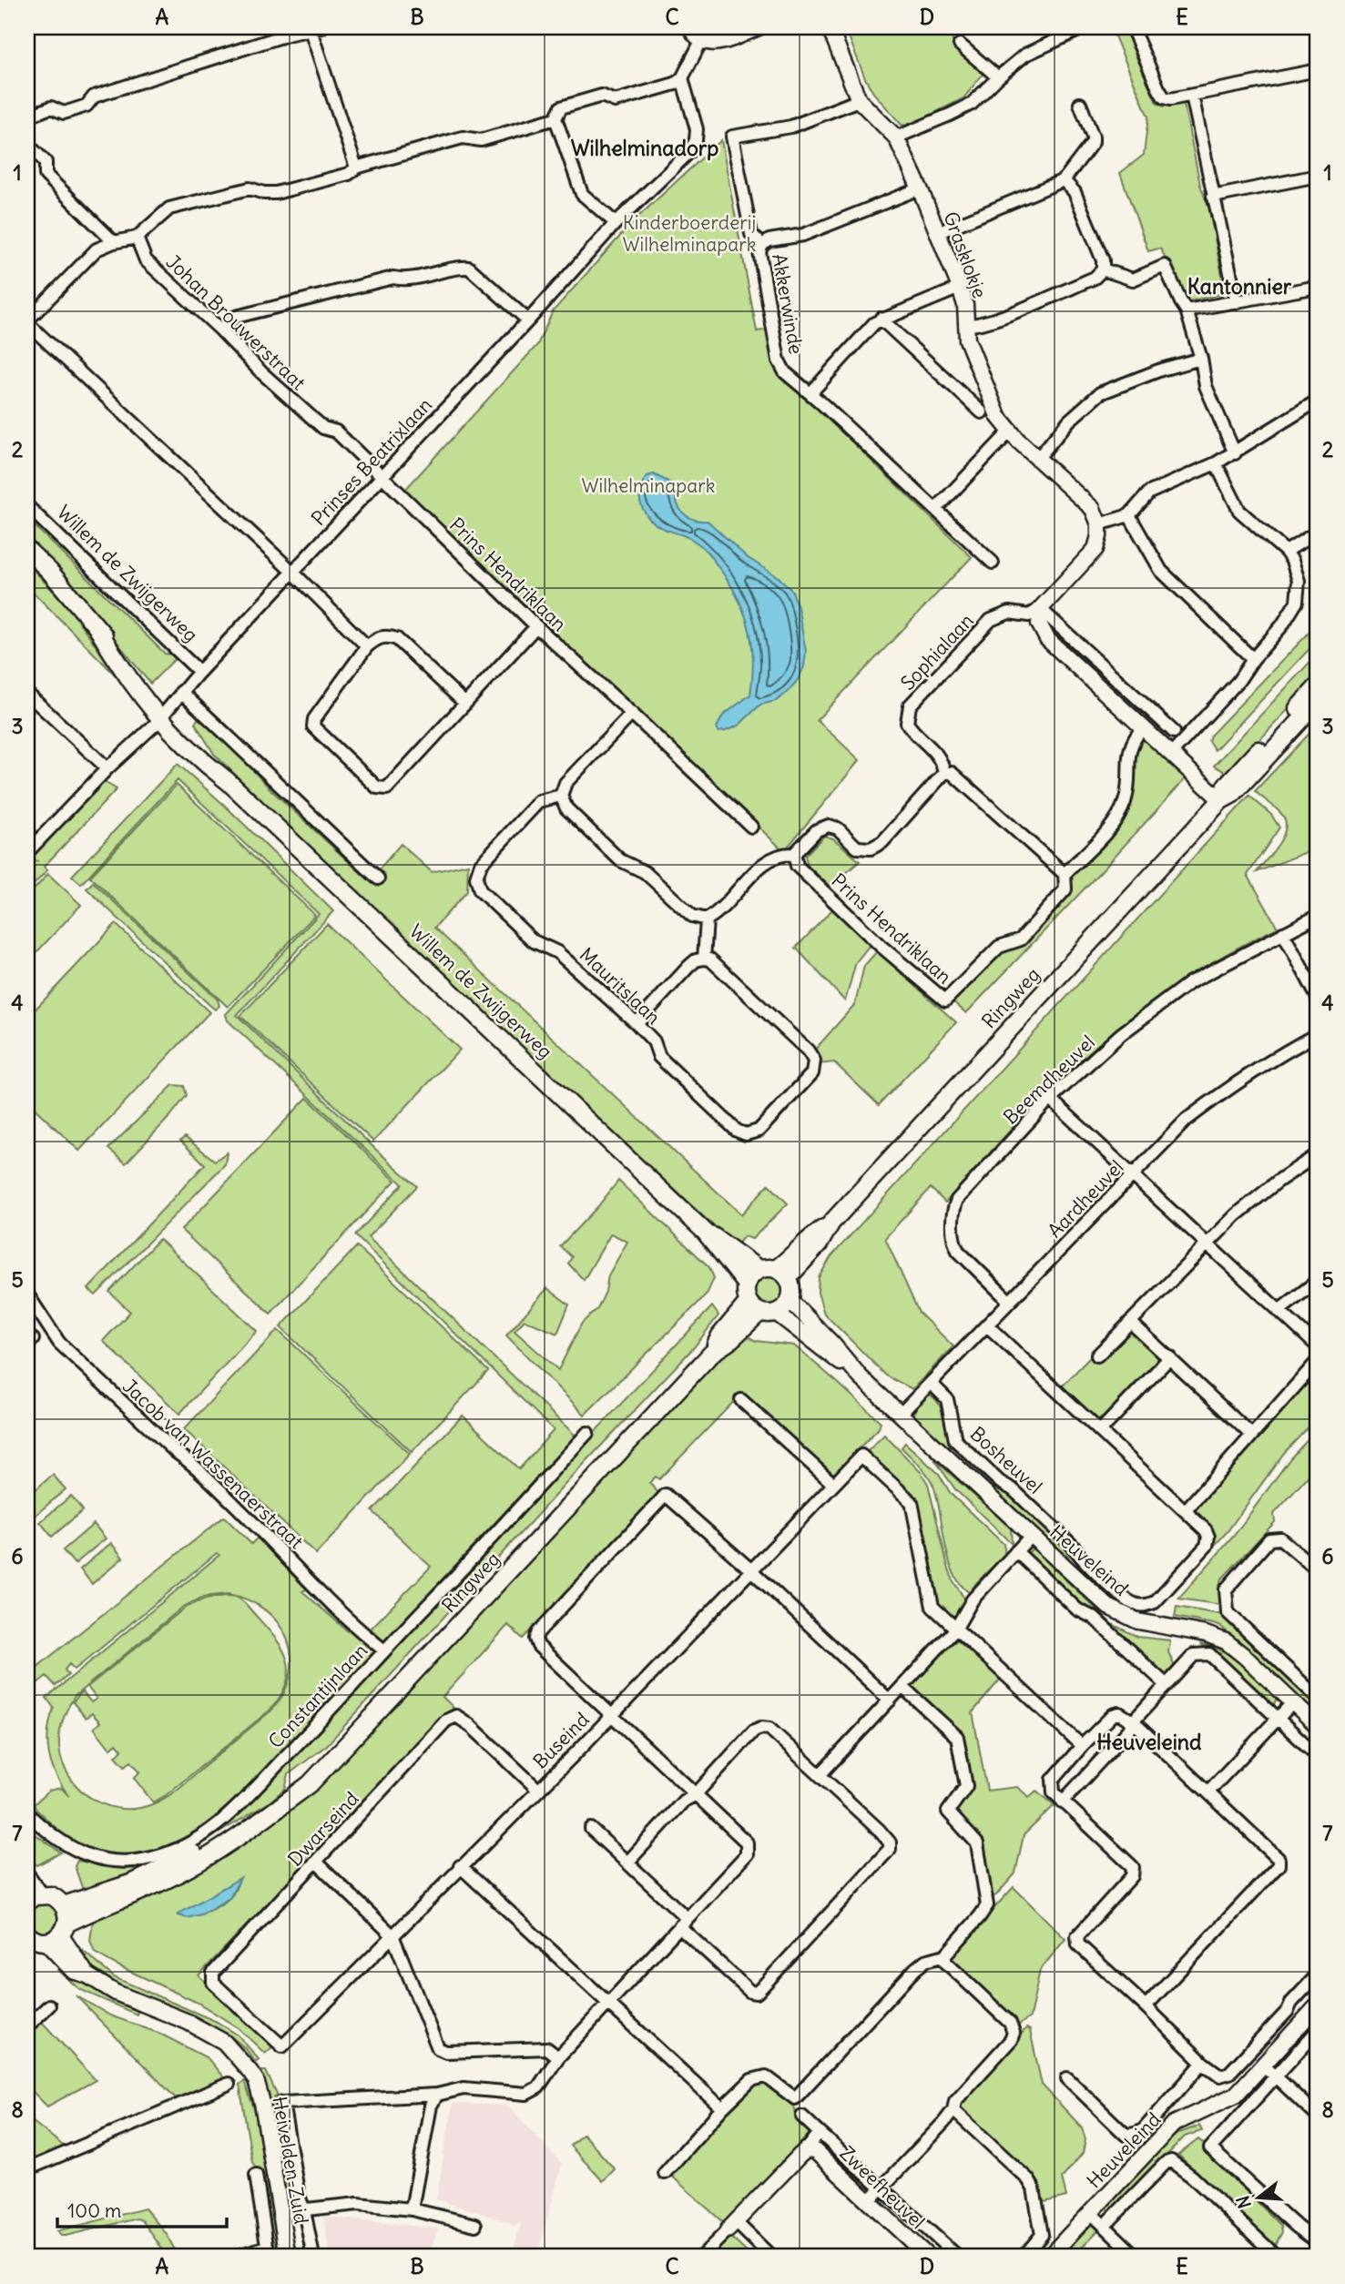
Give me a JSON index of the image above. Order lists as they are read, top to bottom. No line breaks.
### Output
{"streets":{"main road":["Willem de Zwijgerweg","Ringweg"],"street":["Grasklokje","Akkerwinde","Johan Brouwerstraat","Prinses Beatrixlaan","Prins Hendriklaan","Sophialaan","Mauritslaan","Beemdheuvel","Aardheuvel","Bosheuvel","Jacob van Wassenaerstraat","Heuveleind","Constantijnlaan","Buseind","Dwarseind","Heivelden-Zuid","Zweefheuvel"]},"crossings":[["Grasklokje","Akkerwinde"],["Johan Brouwerstraat","Prinses Beatrixlaan"],["Johan Brouwerstraat","Prins Hendriklaan"],["Prinses Beatrixlaan","Willem de Zwijgerweg"],["Prinses Beatrixlaan","Prins Hendriklaan"],["Willem de Zwijgerweg","Ringweg"],["Willem de Zwijgerweg","Heuveleind"],["Ringweg","Heuveleind"],["Ringweg","Heivelden-Zuid"],["Beemdheuvel","Aardheuvel"],["Aardheuvel","Bosheuvel"],["Aardheuvel","Heuveleind"],["Jacob van Wassenaerstraat","Constantijnlaan"],["Buseind","Dwarseind"]],"districts":["Wilhelminadorp","Kantonnier","Heuveleind"],"parks":["Kinderboerderij Wilhelminapark","Wilhelminapark"],"scale_bar":"100 m","north":"left","grid":{"columns":["A","B","C","D","E"],"rows":["1","2","3","4","5","6","7","8"]}}
